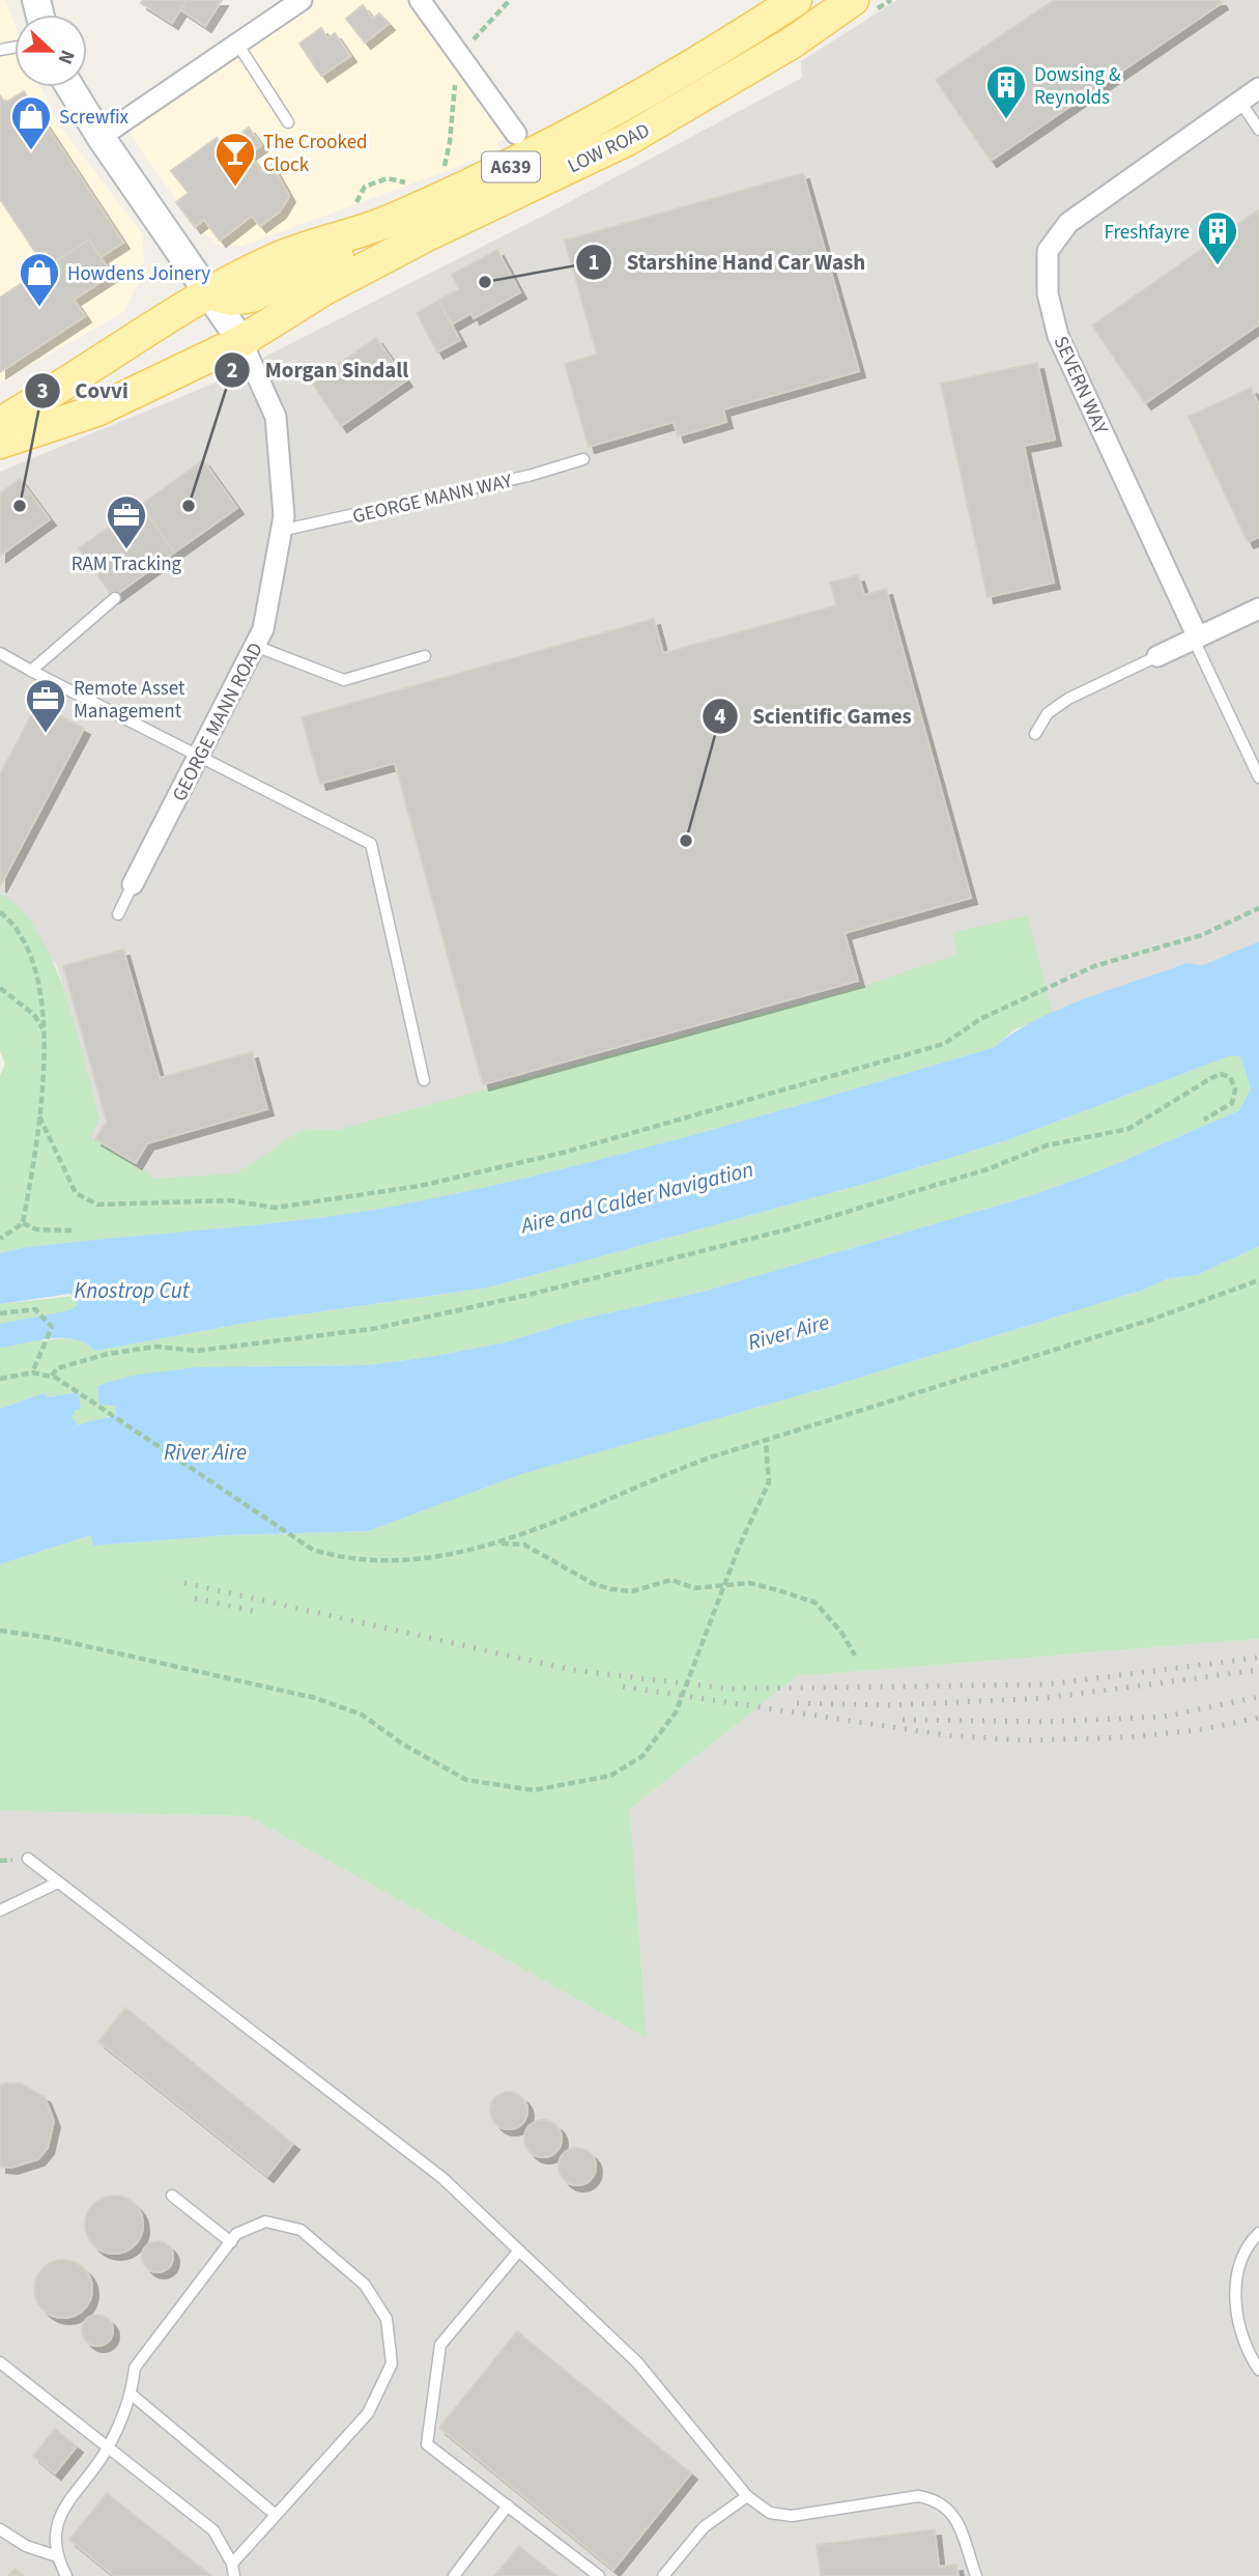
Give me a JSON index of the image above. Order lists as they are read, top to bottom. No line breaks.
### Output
{"streets":{"main road":["LOW ROAD","A639"],"street":["SEVERN WAY","GEORGE MANN ROAD"],"lane":["GEORGE MANN WAY"]},"crossings":[["LOW ROAD","A639"],["LOW ROAD","GEORGE MANN ROAD"],["A639","GEORGE MANN ROAD"],["GEORGE MANN WAY","GEORGE MANN ROAD"]],"water":["Aire and Calder Navigation","Knostrop Cut","River Aire"],"places":{"building":["Dowsing & Reynolds","Freshfayre"],"shop":["Screwfix","Howdens Joinery"],"bar":["The Crooked Clock"],"other":["Starshine Hand Car Wash","Covvi","Morgan Sindall","Scientific Games"],"office":["RAM Tracking","Remote Asset Management"]},"north":"right"}
